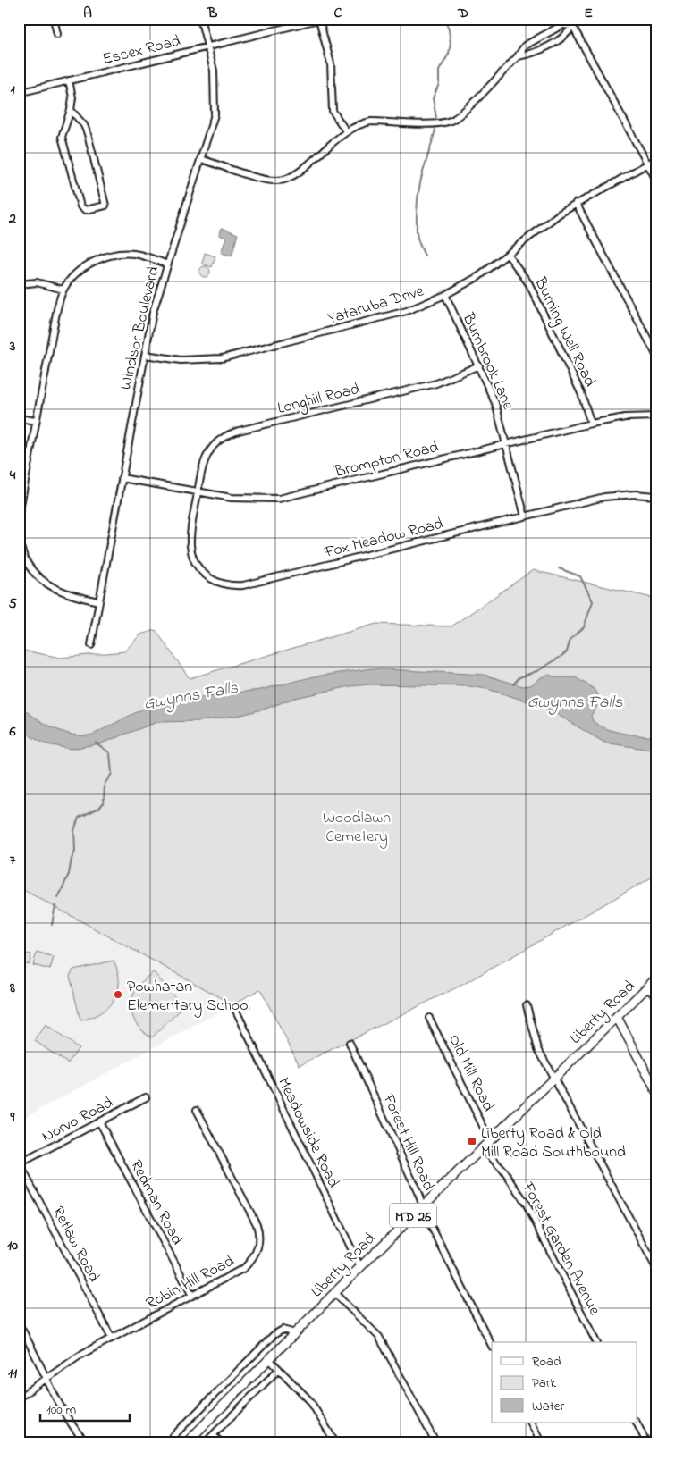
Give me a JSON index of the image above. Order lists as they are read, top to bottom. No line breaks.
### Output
{"streets":{"main road":["Liberty Road","MD 26"],"street":["Essex Road","Yataruba Drive","Windsor Boulevard","Burning Well Road","Burnbrook Lane","Longhill Road","Brompton Road","Fox Meadow Road","Old Mill Road","Norvo Road","Meadowside Road","Forest Hill Road","Redman Road","Retlaw Road","Forest Garden Avenue","Robin Hill Road"]},"crossings":[["Essex Road","Windsor Boulevard"],["Yataruba Drive","Windsor Boulevard"],["Yataruba Drive","Burning Well Road"],["Yataruba Drive","Burnbrook Lane"],["Windsor Boulevard","Brompton Road"],["Burning Well Road","Brompton Road"],["Burnbrook Lane","Longhill Road"],["Burnbrook Lane","Brompton Road"],["Burnbrook Lane","Fox Meadow Road"],["Longhill Road","Brompton Road"],["Longhill Road","Fox Meadow Road"],["Brompton Road","Fox Meadow Road"],["Liberty Road","Old Mill Road"],["Liberty Road","Meadowside Road"],["Liberty Road","Forest Hill Road"],["Liberty Road","Forest Garden Avenue"],["Norvo Road","Redman Road"],["Norvo Road","Retlaw Road"],["Redman Road","Robin Hill Road"],["Retlaw Road","Robin Hill Road"]],"water":["Gwynns Falls"],"parks":["Woodlawn Cemetery"],"places":{"other":["Powhatan Elementary School"],"transit":["Liberty Road & Old Mill Road Southbound"]},"legend":["Road","Park","Water"],"scale_bar":"100 m","grid":{"columns":["A","B","C","D","E"],"rows":["1","2","3","4","5","6","7","8","9","10","11"]}}
